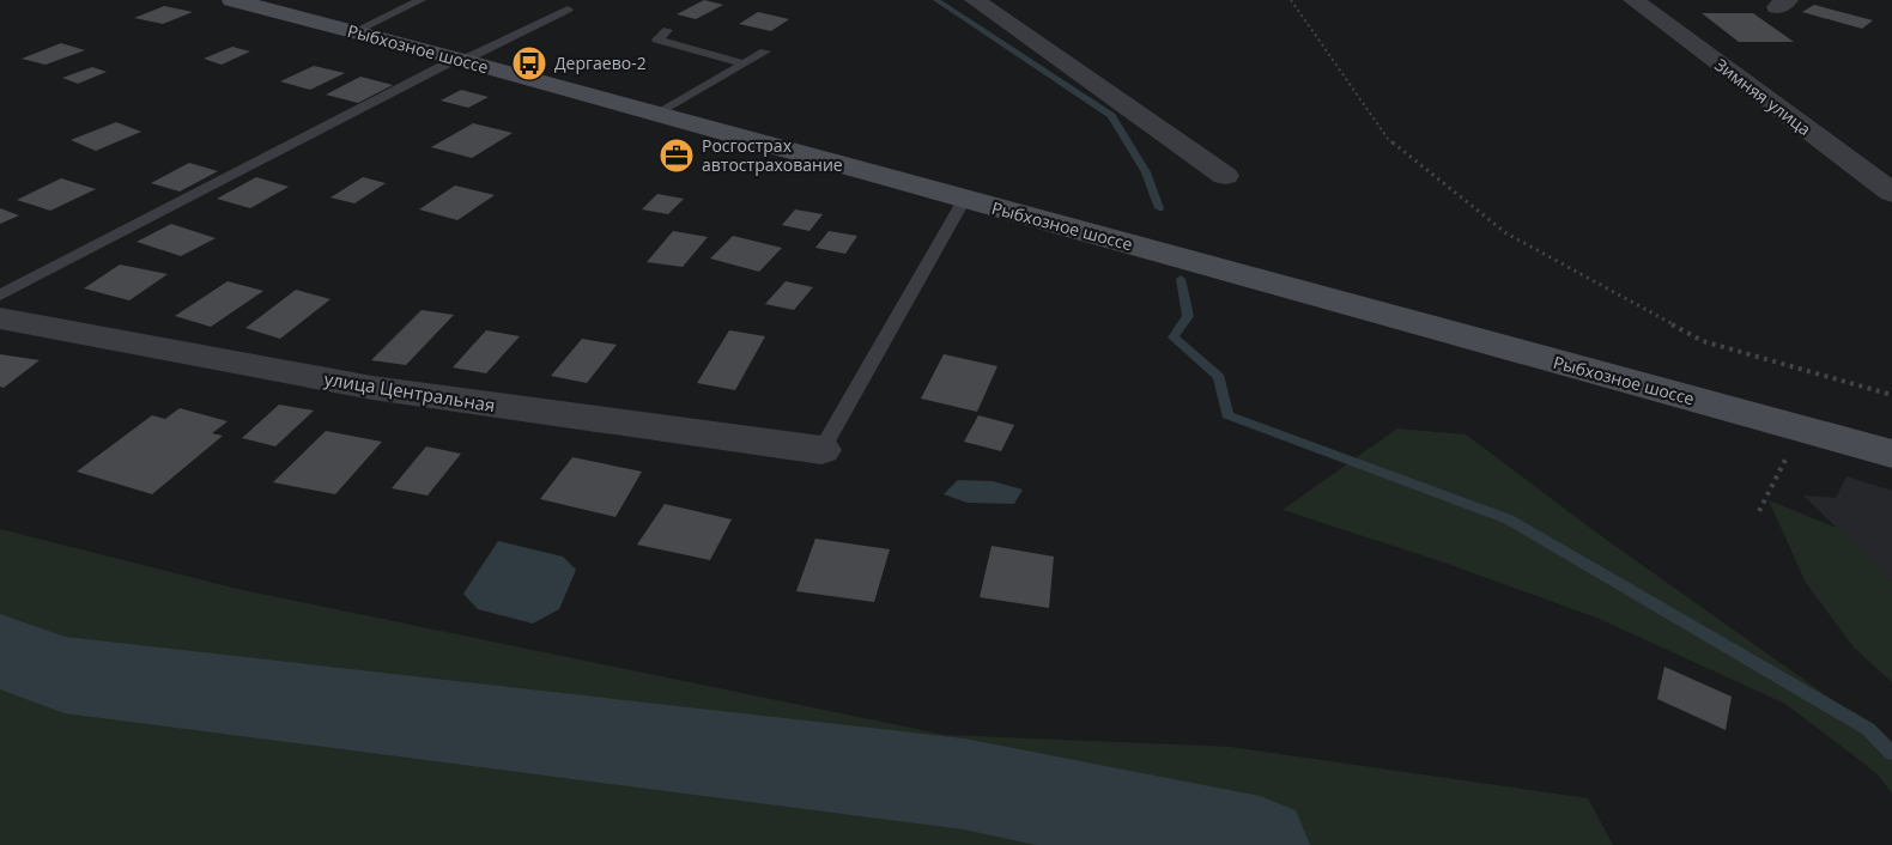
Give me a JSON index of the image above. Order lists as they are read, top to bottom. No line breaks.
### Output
{"streets":{"main road":["Рыбхозное шоссе"],"street":["Зимняя улица","улица Центральная"]},"places":{"bus stop":["Дергаево-2"],"office":["Росгострах автострахование"]}}
